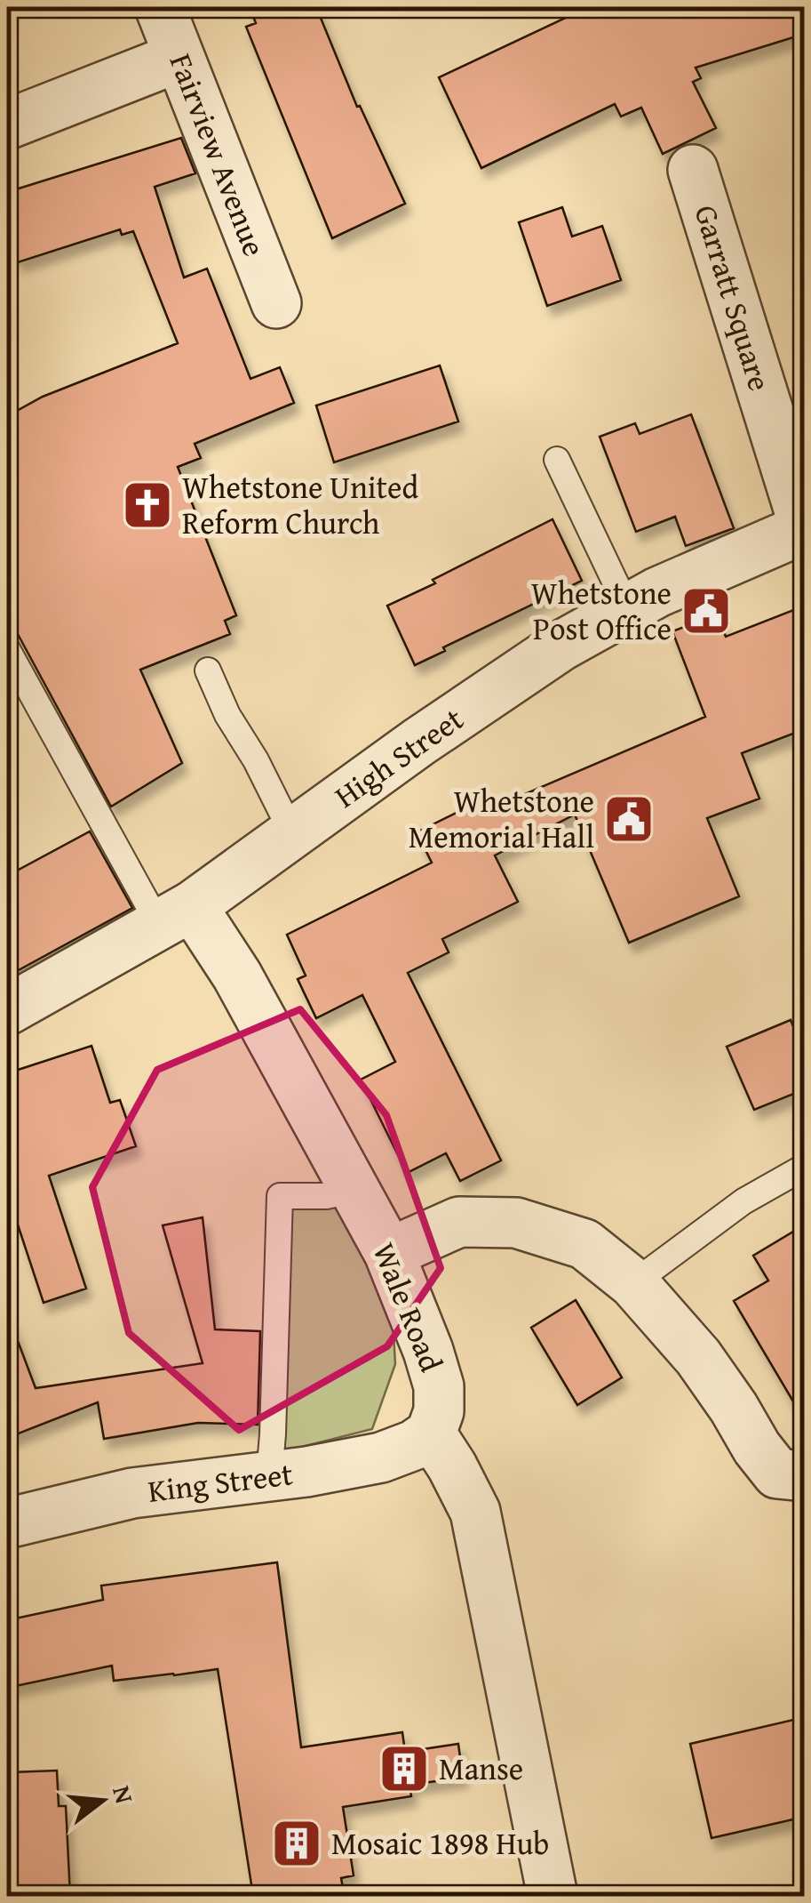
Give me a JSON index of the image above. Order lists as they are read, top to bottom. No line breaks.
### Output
{"streets":{"street":["Fairview Avenue","Garratt Square","High Street","Wale Road","King Street"]},"crossings":[["Garratt Square","High Street"],["High Street","Wale Road"],["Wale Road","King Street"]],"places":{"church":["Whetstone United Reform Church"],"public building":["Whetstone Post Office","Whetstone Memorial Hall"],"building":["Manse","Mosaic 1898 Hub"]},"north":"right"}
